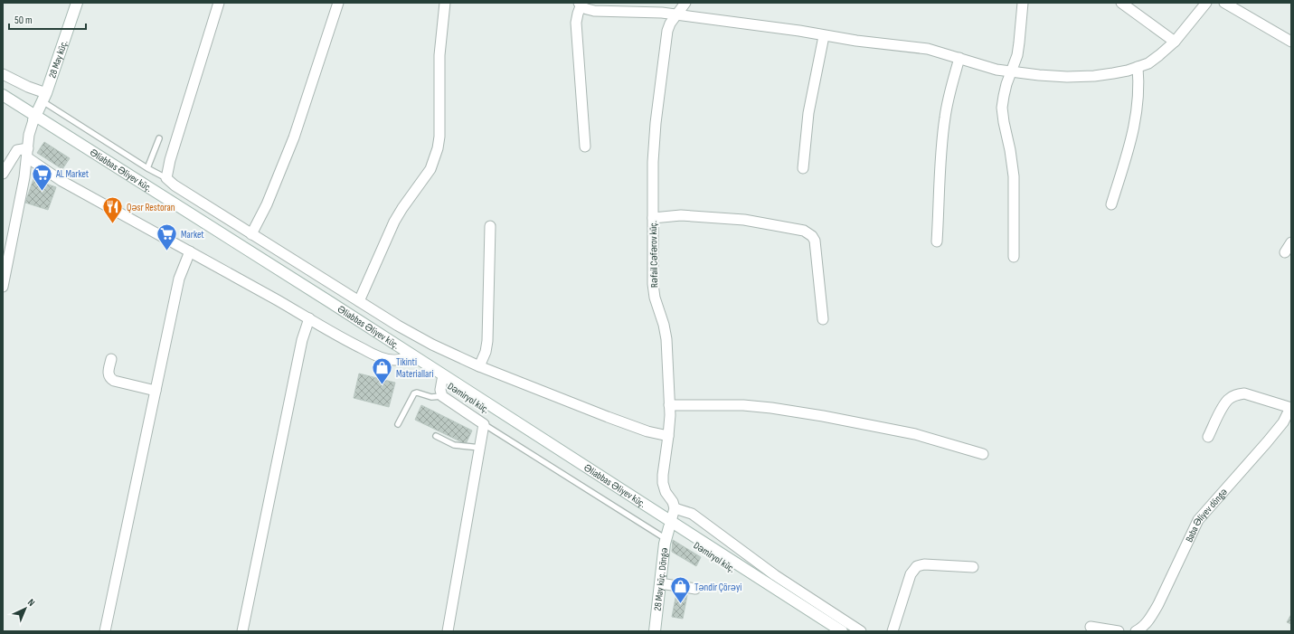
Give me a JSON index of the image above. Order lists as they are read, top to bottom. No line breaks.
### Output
{"streets":{"main road":["28 May küç.","Əliabbas Əliyev küç.","Dəmiryol küç.","28 May küç. Döngə"],"street":["Rəfail Cəfərov küç.","Baba Əliyev döngə"]},"crossings":[["28 May küç.","Əliabbas Əliyev küç."],["28 May küç.","Dəmiryol küç."],["Əliabbas Əliyev küç.","Dəmiryol küç."],["Əliabbas Əliyev küç.","28 May küç. Döngə"],["Dəmiryol küç.","28 May küç. Döngə"]],"places":{"supermarket":["AL Market","Market"],"restaurant":["Qəsr Restoran"],"shop":["Tikinti Materiallari","Təndir Çörəyi"]},"scale_bar":"50 m","north":"top right"}
